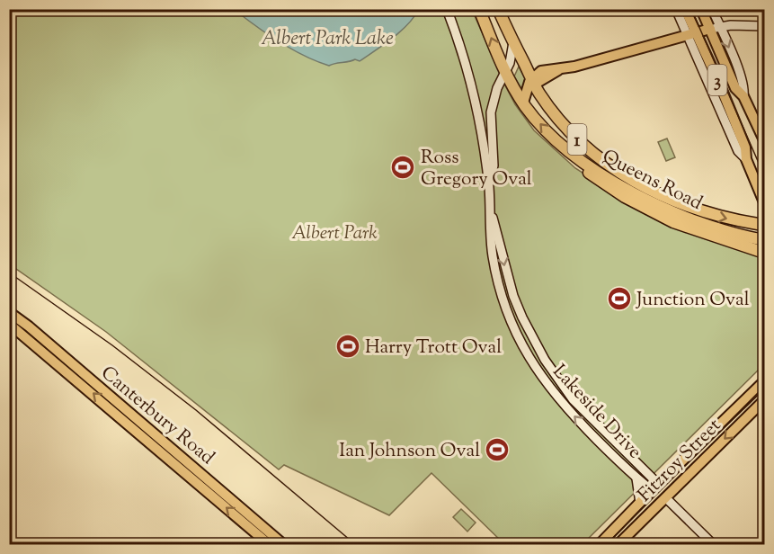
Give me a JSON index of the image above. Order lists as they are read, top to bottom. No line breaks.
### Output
{"streets":{"highway":["1","Queens Road"],"main road":["3","Lakeside Drive","Canterbury Road","Fitzroy Street"]},"crossings":[["Lakeside Drive","Fitzroy Street"]],"water":["Albert Park Lake"],"parks":["Albert Park"],"places":{"sports":["Ross Gregory Oval","Junction Oval","Harry Trott Oval","Ian Johnson Oval"]}}
